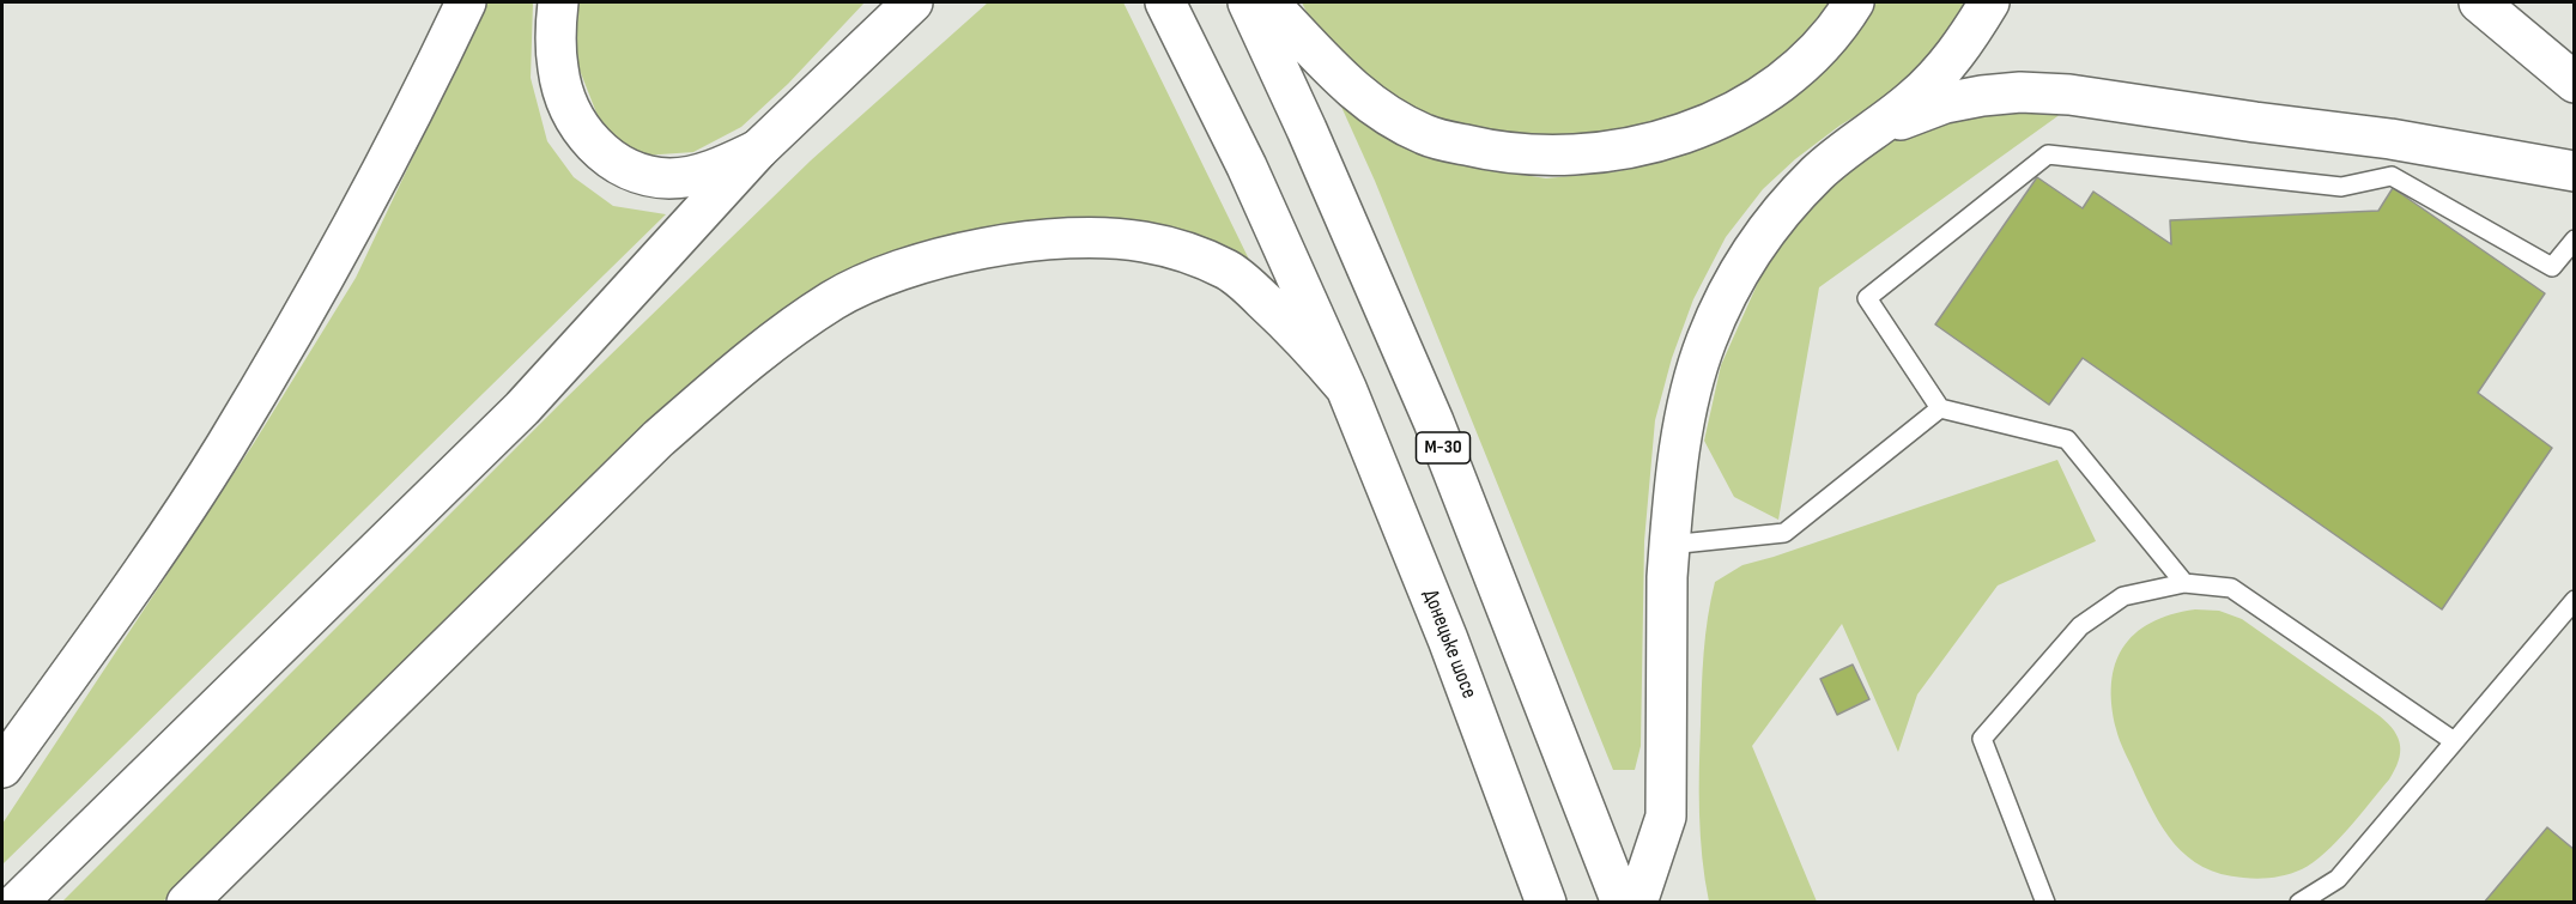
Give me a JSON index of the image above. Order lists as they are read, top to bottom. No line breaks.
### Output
{"streets":{"main road":["М-30","Донецьке шосе"]}}
